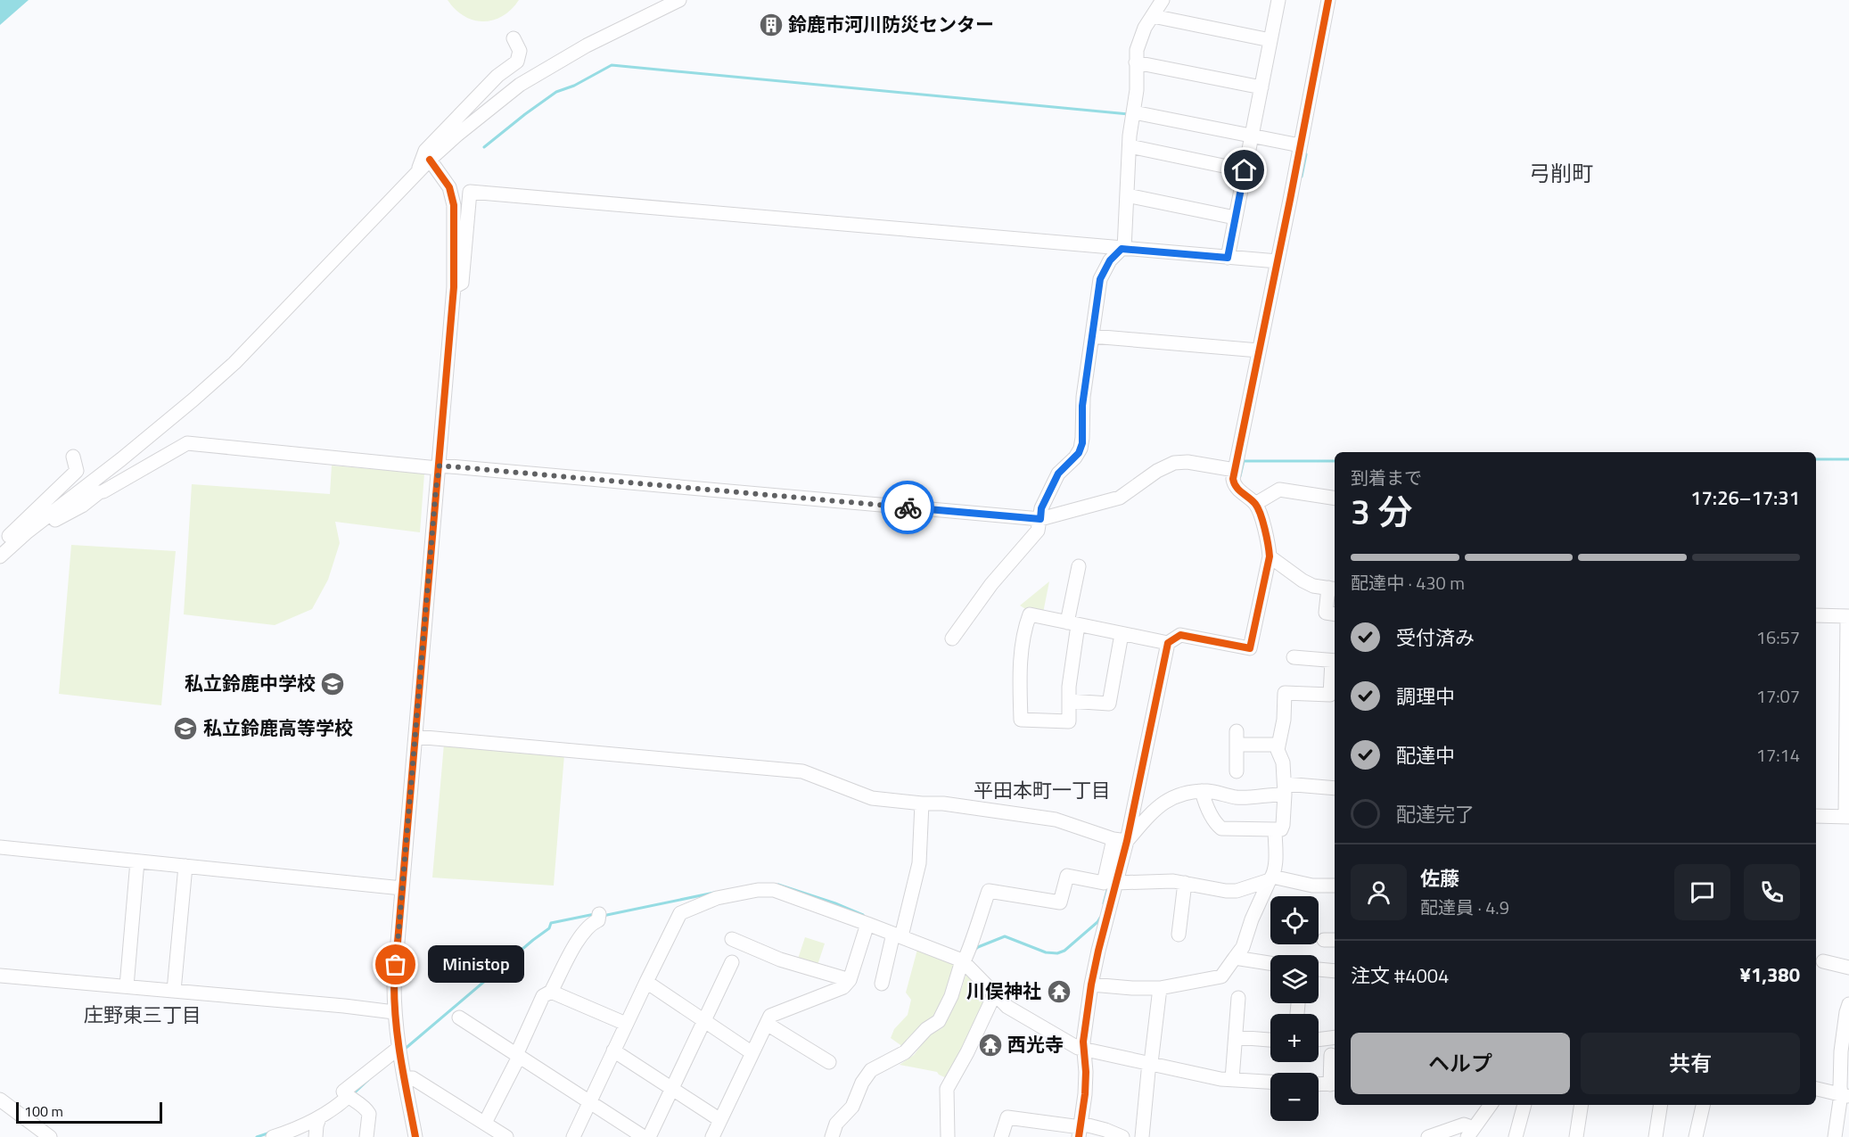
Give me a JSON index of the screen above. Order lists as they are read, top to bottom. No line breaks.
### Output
{"districts":["弓削町","平田本町一丁目","庄野東三丁目"],"places":{"building":["鈴鹿市河川防災センター"],"school or university":["私立鈴鹿中学校","私立鈴鹿高等学校"],"other":["Ministop"],"temple":["川俣神社","西光寺"]},"scale_bar":"100 m","page":{"heading":["3 分","到着まで","17:26–17:31"],"panel":["佐藤","配達員 · 4.9","注文 #4004","¥1,380"],"bar":"配達中 · 430 m","list":[["受付済み","16:57"],["調理中","17:07"],["配達中","17:14"],"配達完了"],"map_buttons":["+","−"],"bubble":"Ministop","buttons":["ヘルプ","共有"],"scale":"100 m"}}
